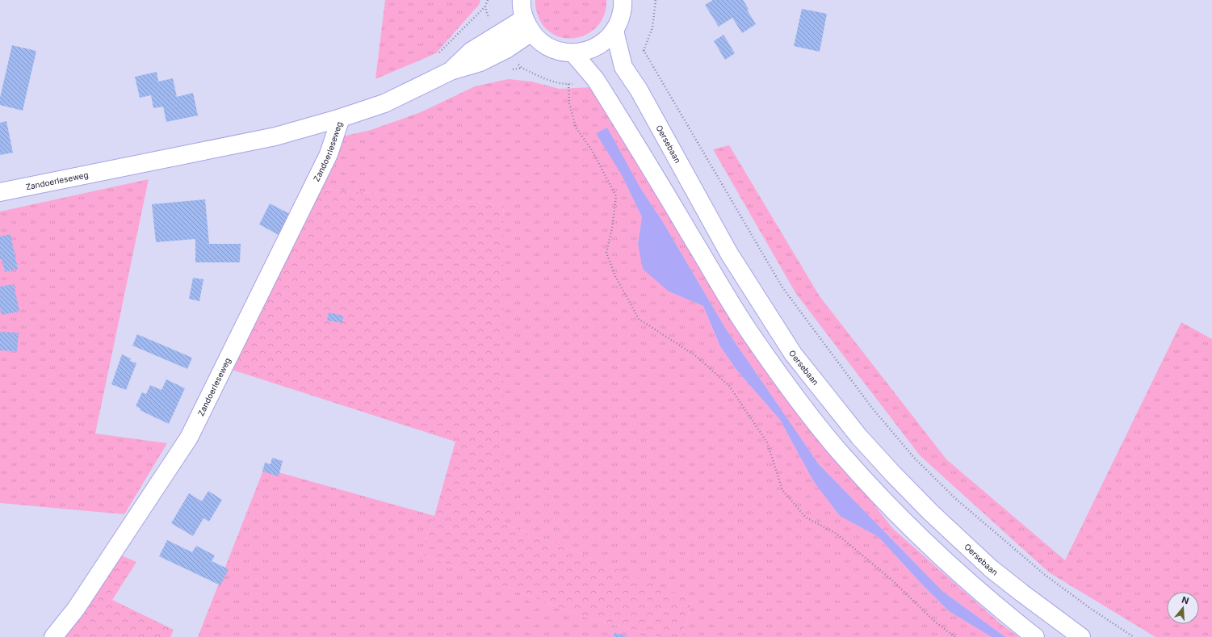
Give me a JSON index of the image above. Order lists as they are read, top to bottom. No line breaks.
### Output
{"streets":{"main road":["Oersebaan","Zandoerleseweg"]},"north":"top"}
